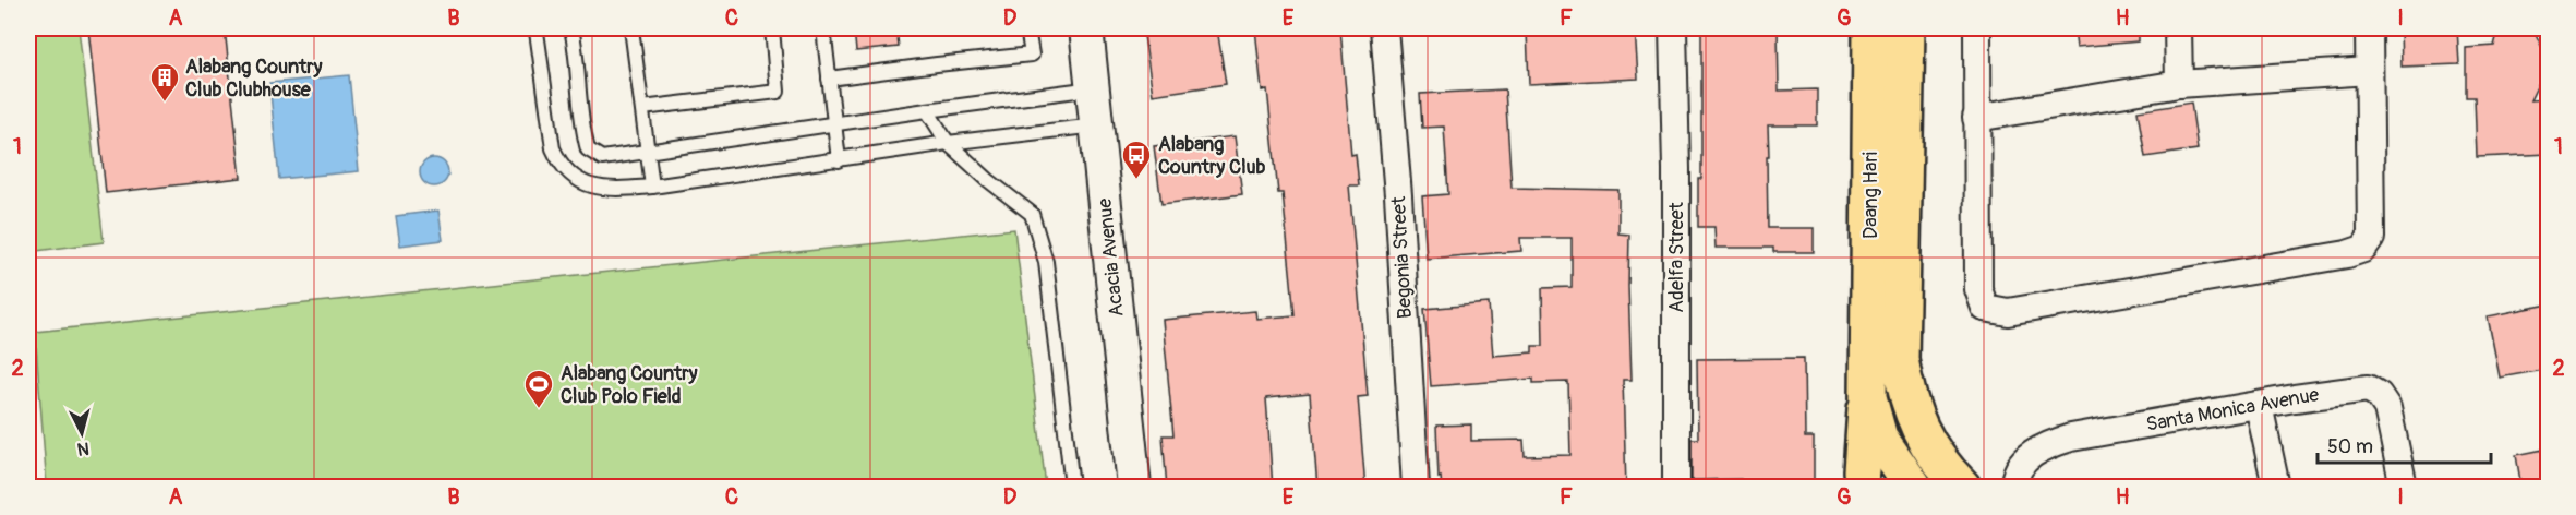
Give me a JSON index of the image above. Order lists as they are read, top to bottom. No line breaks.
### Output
{"streets":{"main road":["Daang Hari"],"street":["Acacia Avenue","Begonia Street","Adelfa Street","Santa Monica Avenue"]},"places":{"building":["Alabang Country Club Clubhouse"],"bus stop":["Alabang Country Club"],"sports":["Alabang Country Club Polo Field"]},"scale_bar":"50 m","north":"bottom","grid":{"columns":["A","B","C","D","E","F","G","H","I"],"rows":["1","2"]}}
